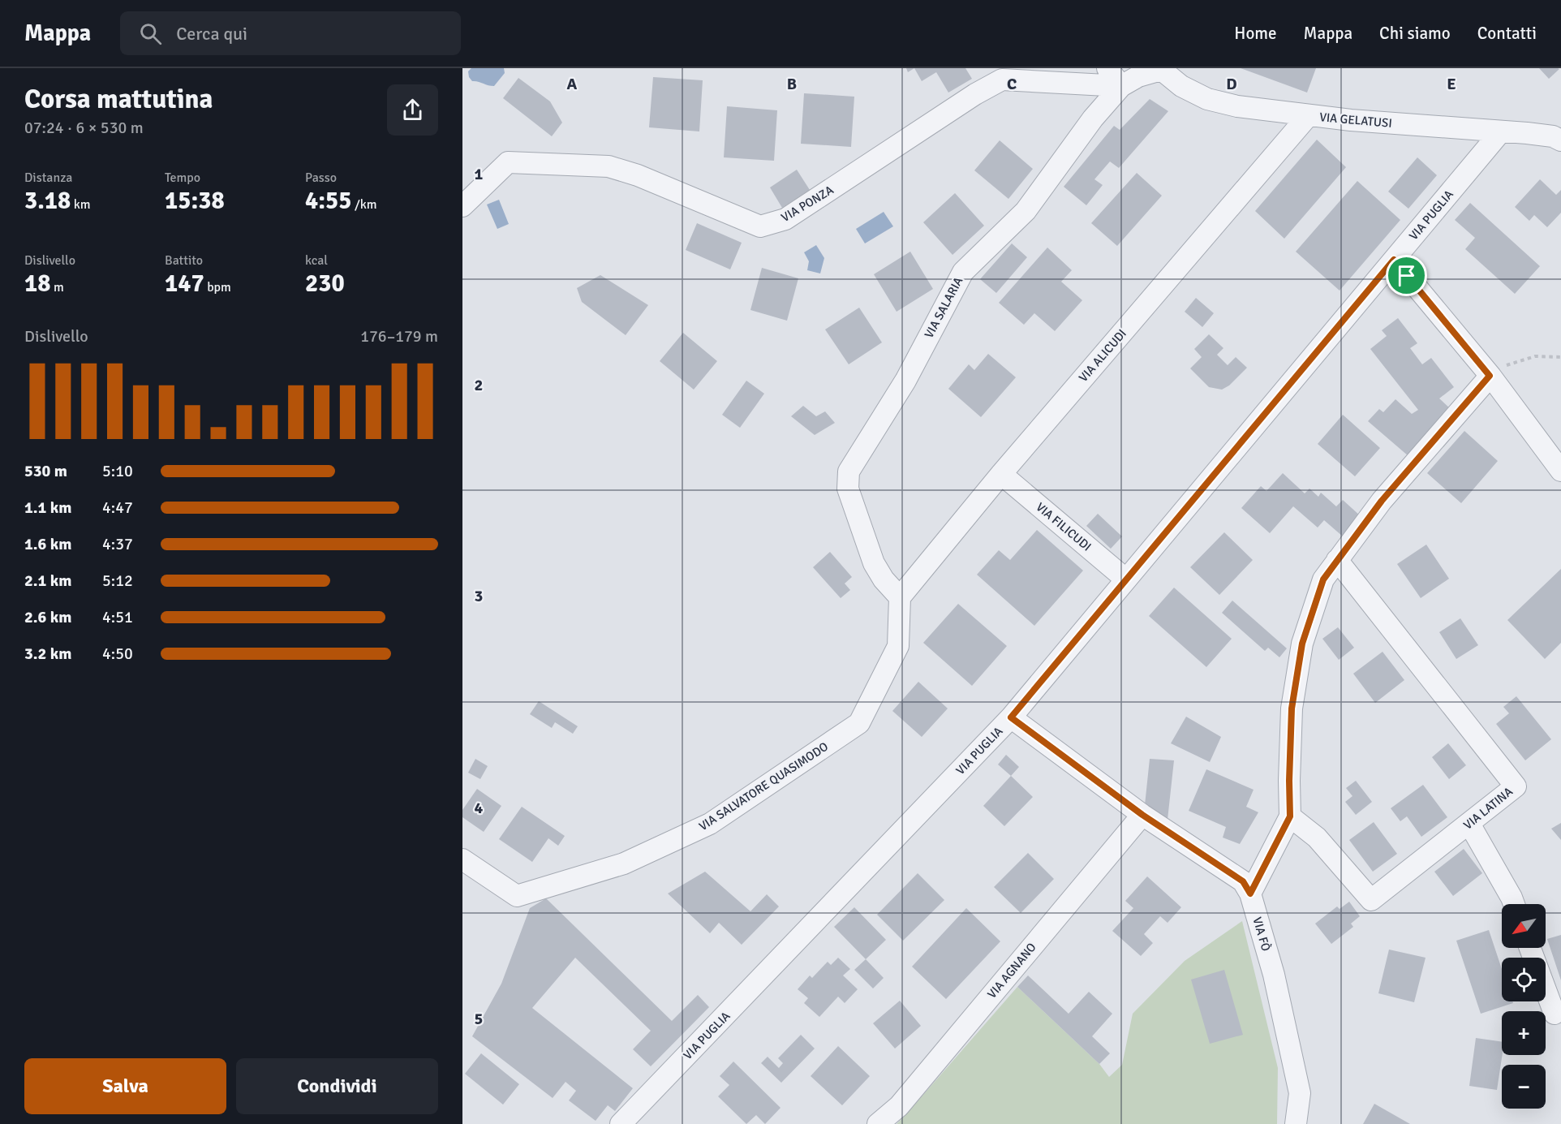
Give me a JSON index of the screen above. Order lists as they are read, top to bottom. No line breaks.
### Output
{"streets":{"street":["VIA GELATUSI","VIA PONZA","VIA PUGLIA","VIA SALARIA","VIA ALICUDI","VIA FILICUDI","VIA SALVATORE QUASIMODO","VIA LATINA","VIA FÒ","VIA AGNANO"]},"crossings":[["VIA GELATUSI","VIA PUGLIA"],["VIA GELATUSI","VIA SALARIA"],["VIA GELATUSI","VIA ALICUDI"],["VIA PONZA","VIA SALARIA"],["VIA PUGLIA","VIA FILICUDI"],["VIA PUGLIA","VIA FÒ"],["VIA SALARIA","VIA ALICUDI"],["VIA SALARIA","VIA SALVATORE QUASIMODO"],["VIA ALICUDI","VIA FILICUDI"],["VIA ALICUDI","VIA SALVATORE QUASIMODO"],["VIA FÒ","VIA AGNANO"]],"north":"bottom left","page":{"header":"Mappa","search":"Cerca qui","nav":["Home","Mappa","Chi siamo","Contatti"],"heading":["Corsa mattutina","07:24 · 6 × 530 m"],"stats":[["Distanza","3.18 km"],["Tempo","15:38"],["Passo","4:55 /km"],["Dislivello","18 m"],["Battito","147 bpm"],["kcal","230"]],"chart":["Dislivello","176–179 m"],"list":[{"name":"530 m","note":"5:10"},{"name":"1.1 km","note":"4:47"},{"name":"1.6 km","note":"4:37"},{"name":"2.1 km","note":"5:12"},{"name":"2.6 km","note":"4:51"},{"name":"3.2 km","note":"4:50"}],"map_buttons":["+","−"],"buttons":["Salva","Condividi"]},"grid":{"columns":["A","B","C","D","E"],"rows":["1","2","3","4","5"]}}
